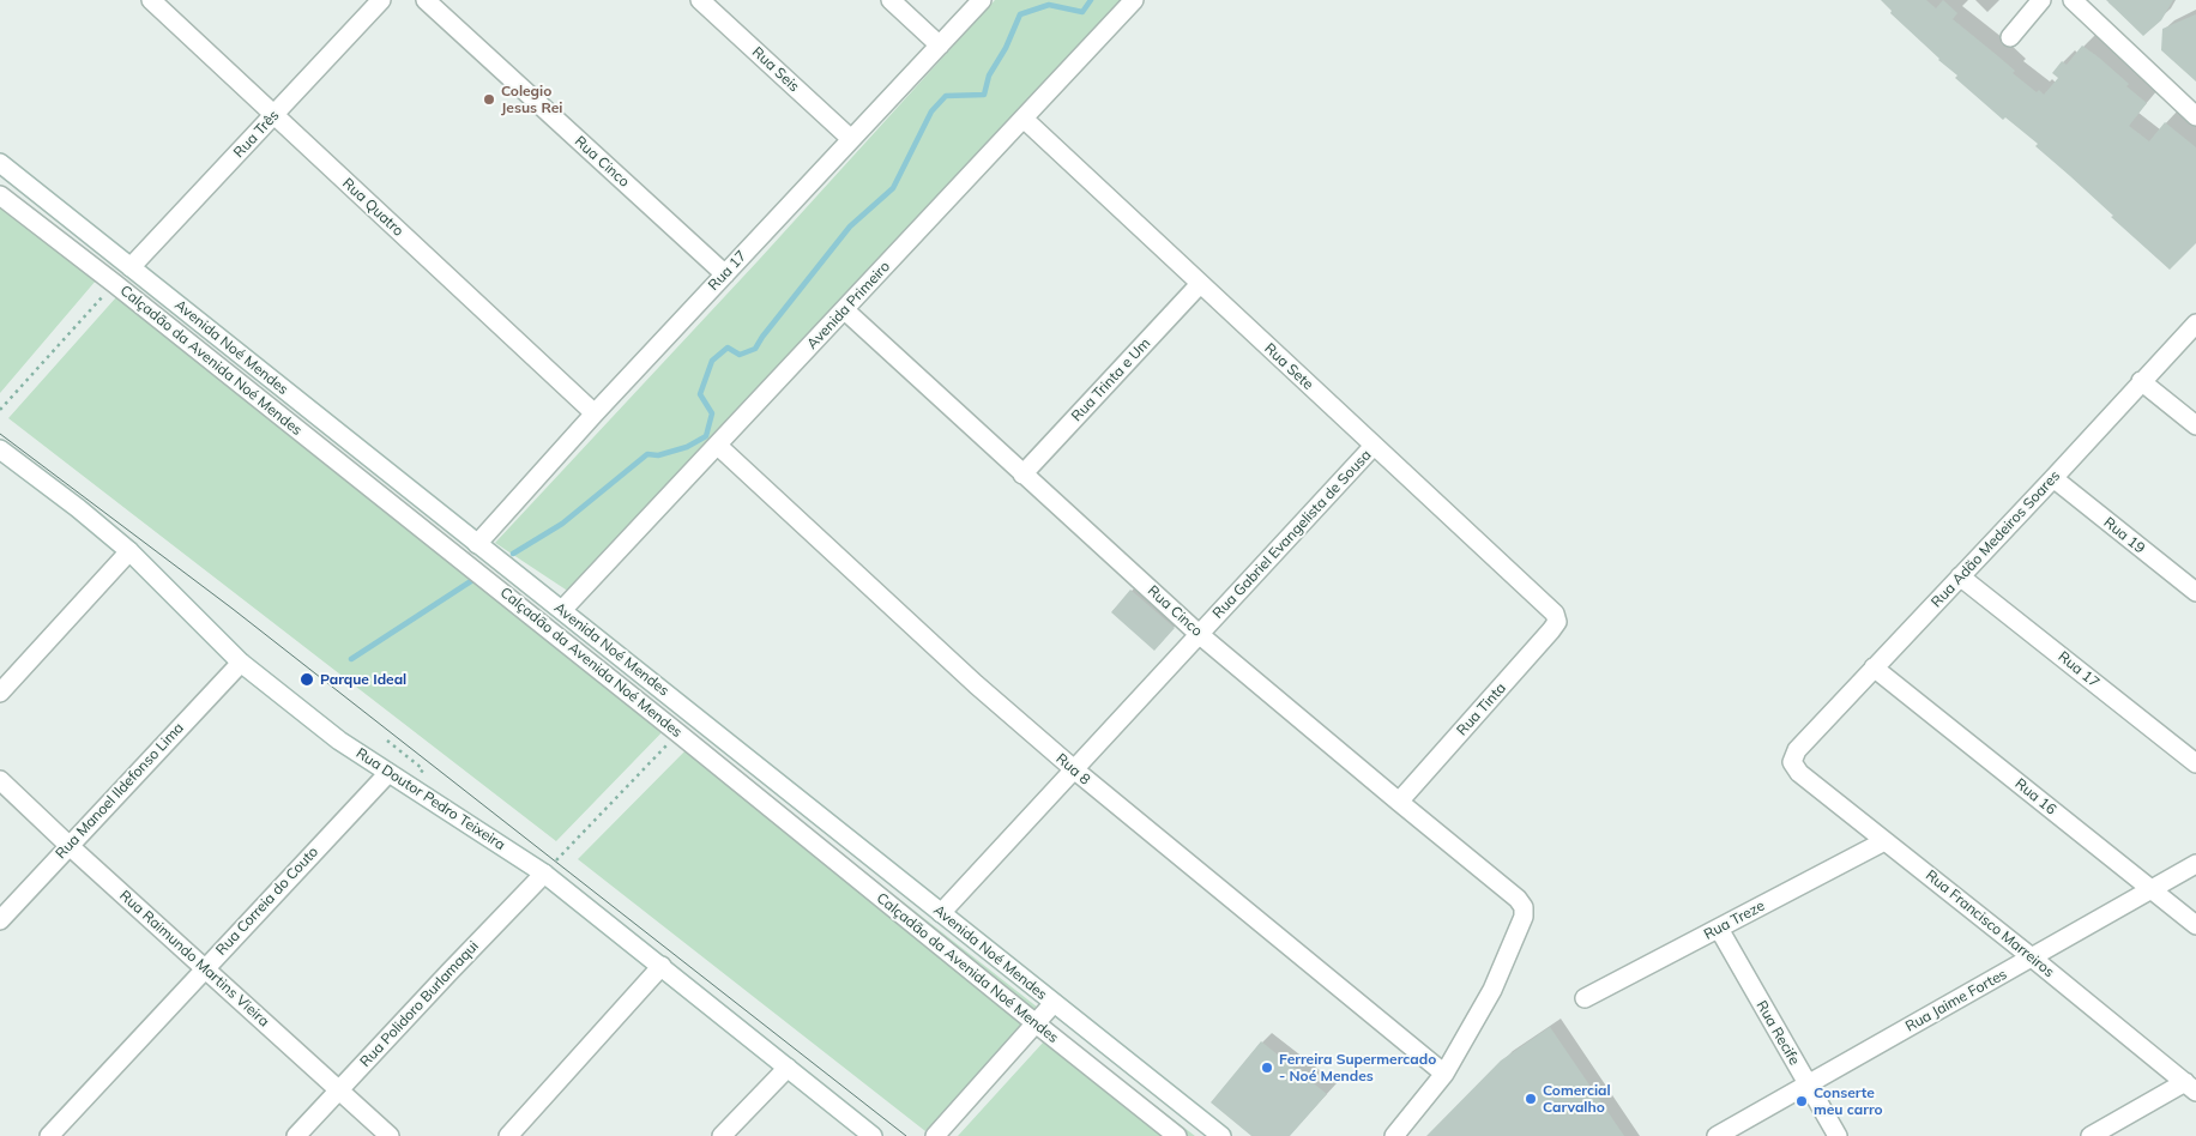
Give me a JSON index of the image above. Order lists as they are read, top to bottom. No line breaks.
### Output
{"streets":{"street":["Rua Seis","Rua Três","Rua Cinco","Rua Quatro","Rua 17","Avenida Primeiro","Avenida Noé Mendes","Calçadão da Avenida Noé Mendes","Rua Sete","Rua Trinta e Um","Rua Gabriel Evangelista de Sousa","Rua 19","Rua Adão Medeiros Soares","Rua Tinta","Rua 8","Rua Manoel Ildefonso Lima","Rua 16","Rua Doutor Pedro Teixeira","Rua Correia do Couto","Rua Treze","Rua Francisco Marreiros","Rua Raimundo Martins Vieira","Rua Jaime Fortes","Rua Polidoro Burlamaqui","Rua Recife"]},"crossings":[["Rua Seis","Rua 17"],["Rua Três","Rua Quatro"],["Rua Três","Avenida Noé Mendes"],["Rua Cinco","Rua 17"],["Rua Cinco","Avenida Primeiro"],["Rua Cinco","Rua Trinta e Um"],["Rua Cinco","Rua Gabriel Evangelista de Sousa"],["Rua Cinco","Rua Tinta"],["Rua Cinco","Rua 8"],["Rua Quatro","Rua 17"],["Rua 17","Avenida Noé Mendes"],["Rua 17","Rua Adão Medeiros Soares"],["Avenida Primeiro","Avenida Noé Mendes"],["Avenida Primeiro","Rua Sete"],["Avenida Primeiro","Rua 8"],["Avenida Noé Mendes","Rua Gabriel Evangelista de Sousa"],["Rua Sete","Rua Trinta e Um"],["Rua Sete","Rua Gabriel Evangelista de Sousa"],["Rua Sete","Rua Tinta"],["Rua Gabriel Evangelista de Sousa","Rua 8"],["Rua 19","Rua Adão Medeiros Soares"],["Rua Adão Medeiros Soares","Rua 16"],["Rua Adão Medeiros Soares","Rua Francisco Marreiros"],["Rua Manoel Ildefonso Lima","Rua Doutor Pedro Teixeira"],["Rua Manoel Ildefonso Lima","Rua Raimundo Martins Vieira"],["Rua 16","Rua Jaime Fortes"],["Rua Doutor Pedro Teixeira","Rua Correia do Couto"],["Rua Doutor Pedro Teixeira","Rua Polidoro Burlamaqui"],["Rua Correia do Couto","Rua Raimundo Martins Vieira"],["Rua Treze","Rua Francisco Marreiros"],["Rua Treze","Rua Recife"],["Rua Francisco Marreiros","Rua Jaime Fortes"],["Rua Raimundo Martins Vieira","Rua Polidoro Burlamaqui"],["Rua Jaime Fortes","Rua Recife"]],"places":["Colegio Jesus Rei","Parque Ideal","Ferreira Supermercado - Noé Mendes","Comercial Carvalho","Conserte meu carro"]}
